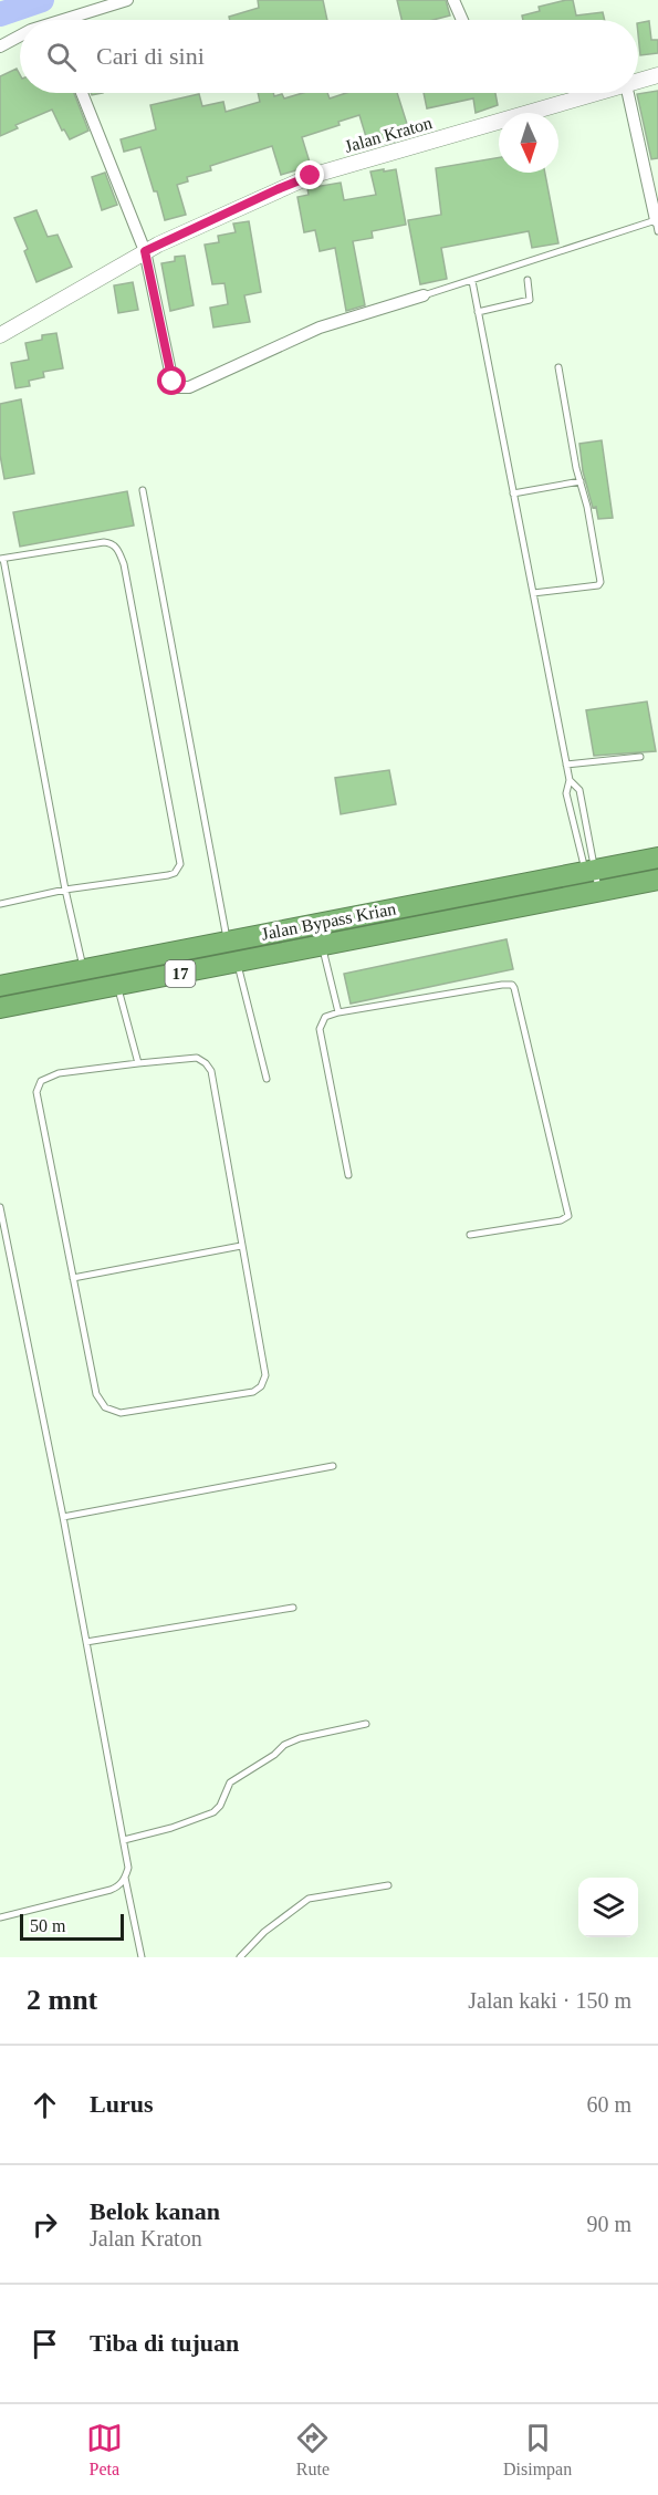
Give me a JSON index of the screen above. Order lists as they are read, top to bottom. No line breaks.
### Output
{"streets":{"highway":["Jalan Bypass Krian","17"],"street":["Jalan Kraton"]},"scale_bar":"50 m","north":"bottom","page":{"search":"Cari di sini","scale":"50 m","heading":["2 mnt","Jalan kaki · 150 m"],"list":[["Lurus","60 m"],["Belok kanan","Jalan Kraton","90 m"],"Tiba di tujuan"],"nav":["Peta","Rute","Disimpan"]}}
